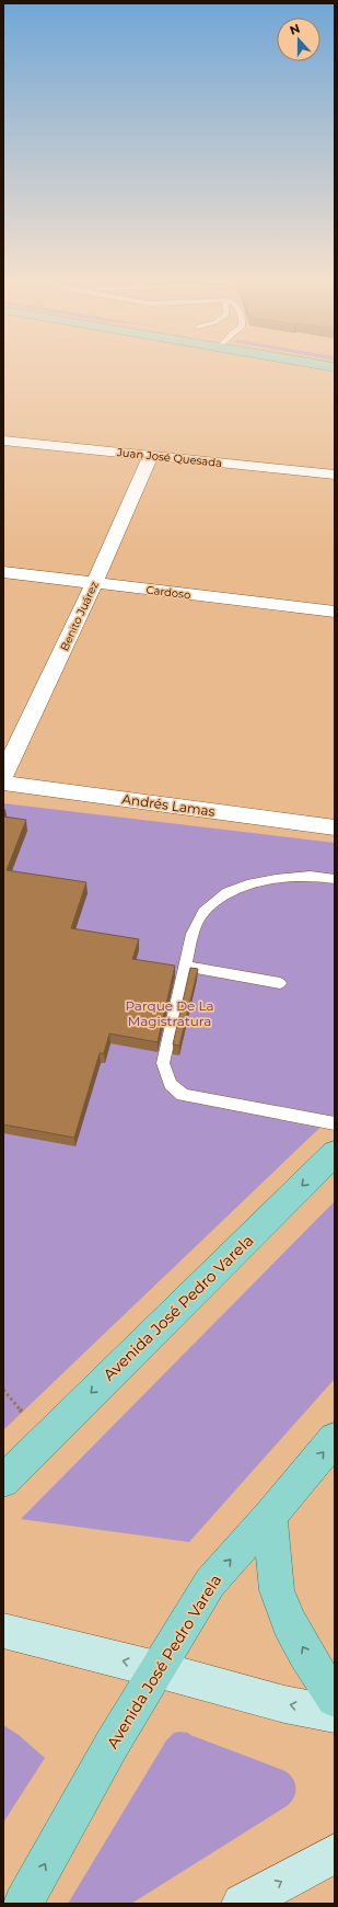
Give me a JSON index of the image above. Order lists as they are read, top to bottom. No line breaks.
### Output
{"streets":{"main road":["Avenida José Pedro Varela"],"street":["Juan José Quesada","Cardoso","Benito Juárez","Andrés Lamas"]},"crossings":[["Juan José Quesada","Benito Juárez"],["Cardoso","Benito Juárez"]],"parks":["Parque De La Magistratura"],"north":"top"}
